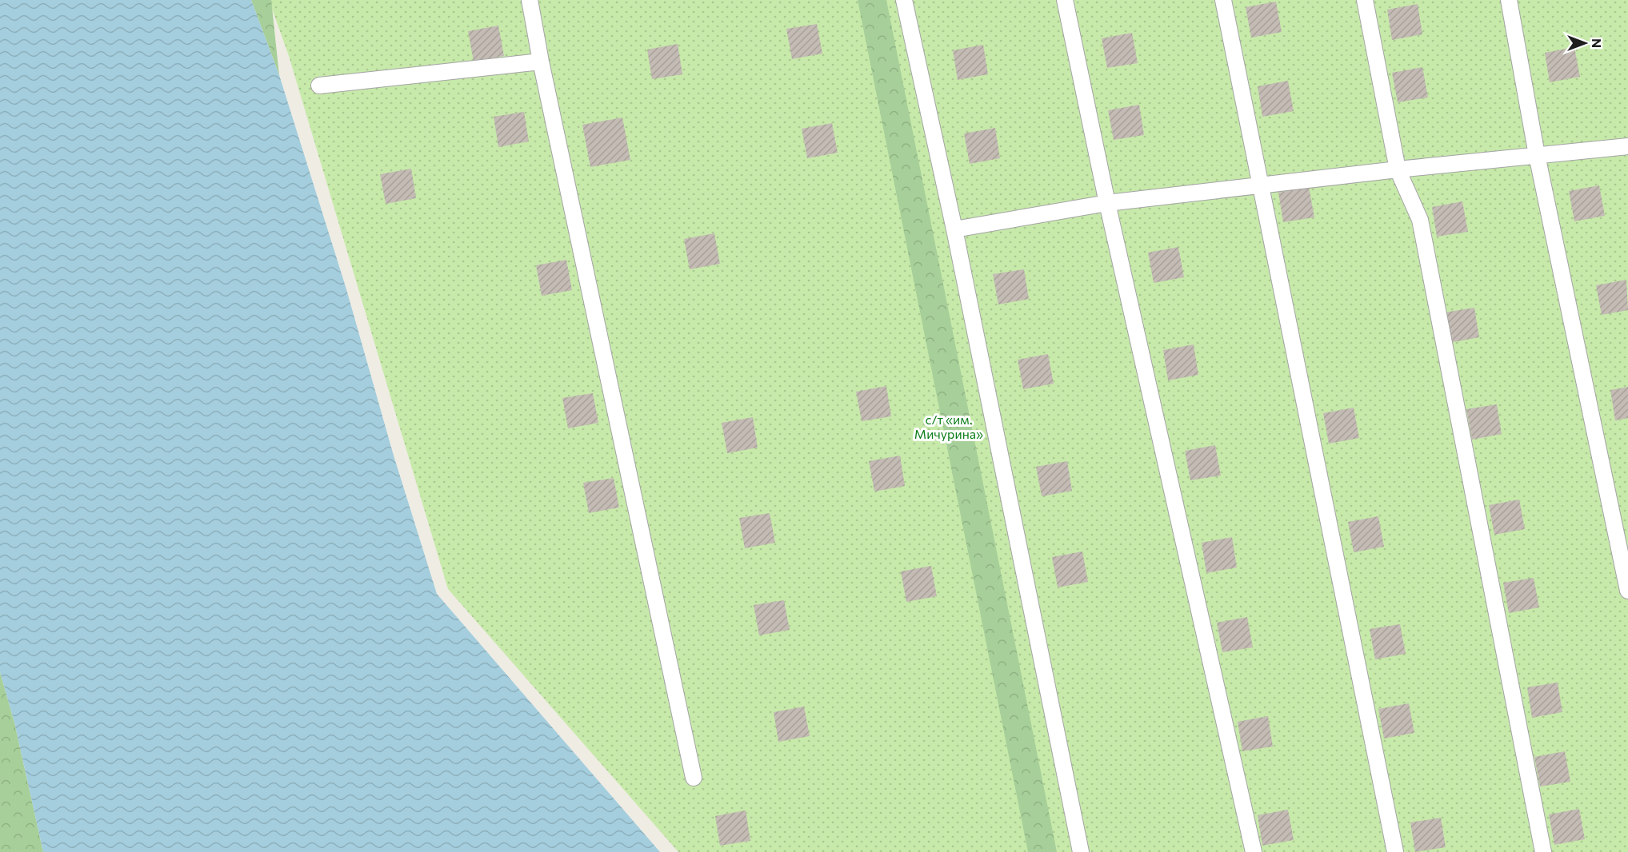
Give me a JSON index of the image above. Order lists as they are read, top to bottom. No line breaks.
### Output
{"parks":["с/т «им. Мичурина»"],"north":"right"}
